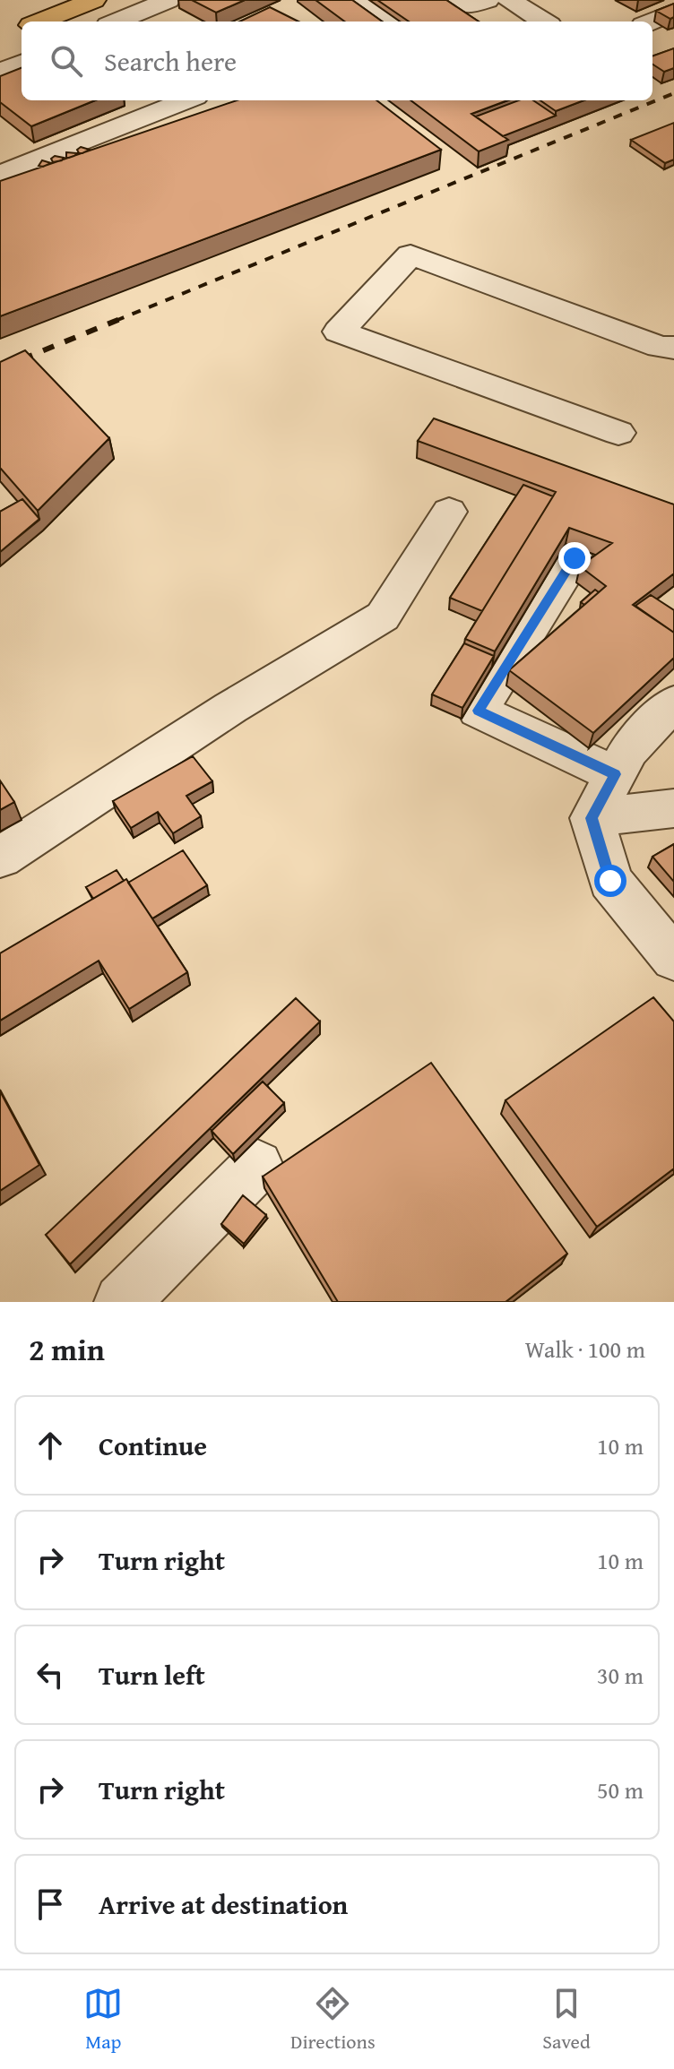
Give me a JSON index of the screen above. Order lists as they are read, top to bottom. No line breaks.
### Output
{"page":{"search":"Search here","heading":["2 min","Walk · 100 m"],"list":[["Continue","10 m"],["Turn right","10 m"],["Turn left","30 m"],["Turn right","50 m"],"Arrive at destination"],"nav":["Map","Directions","Saved"]}}
